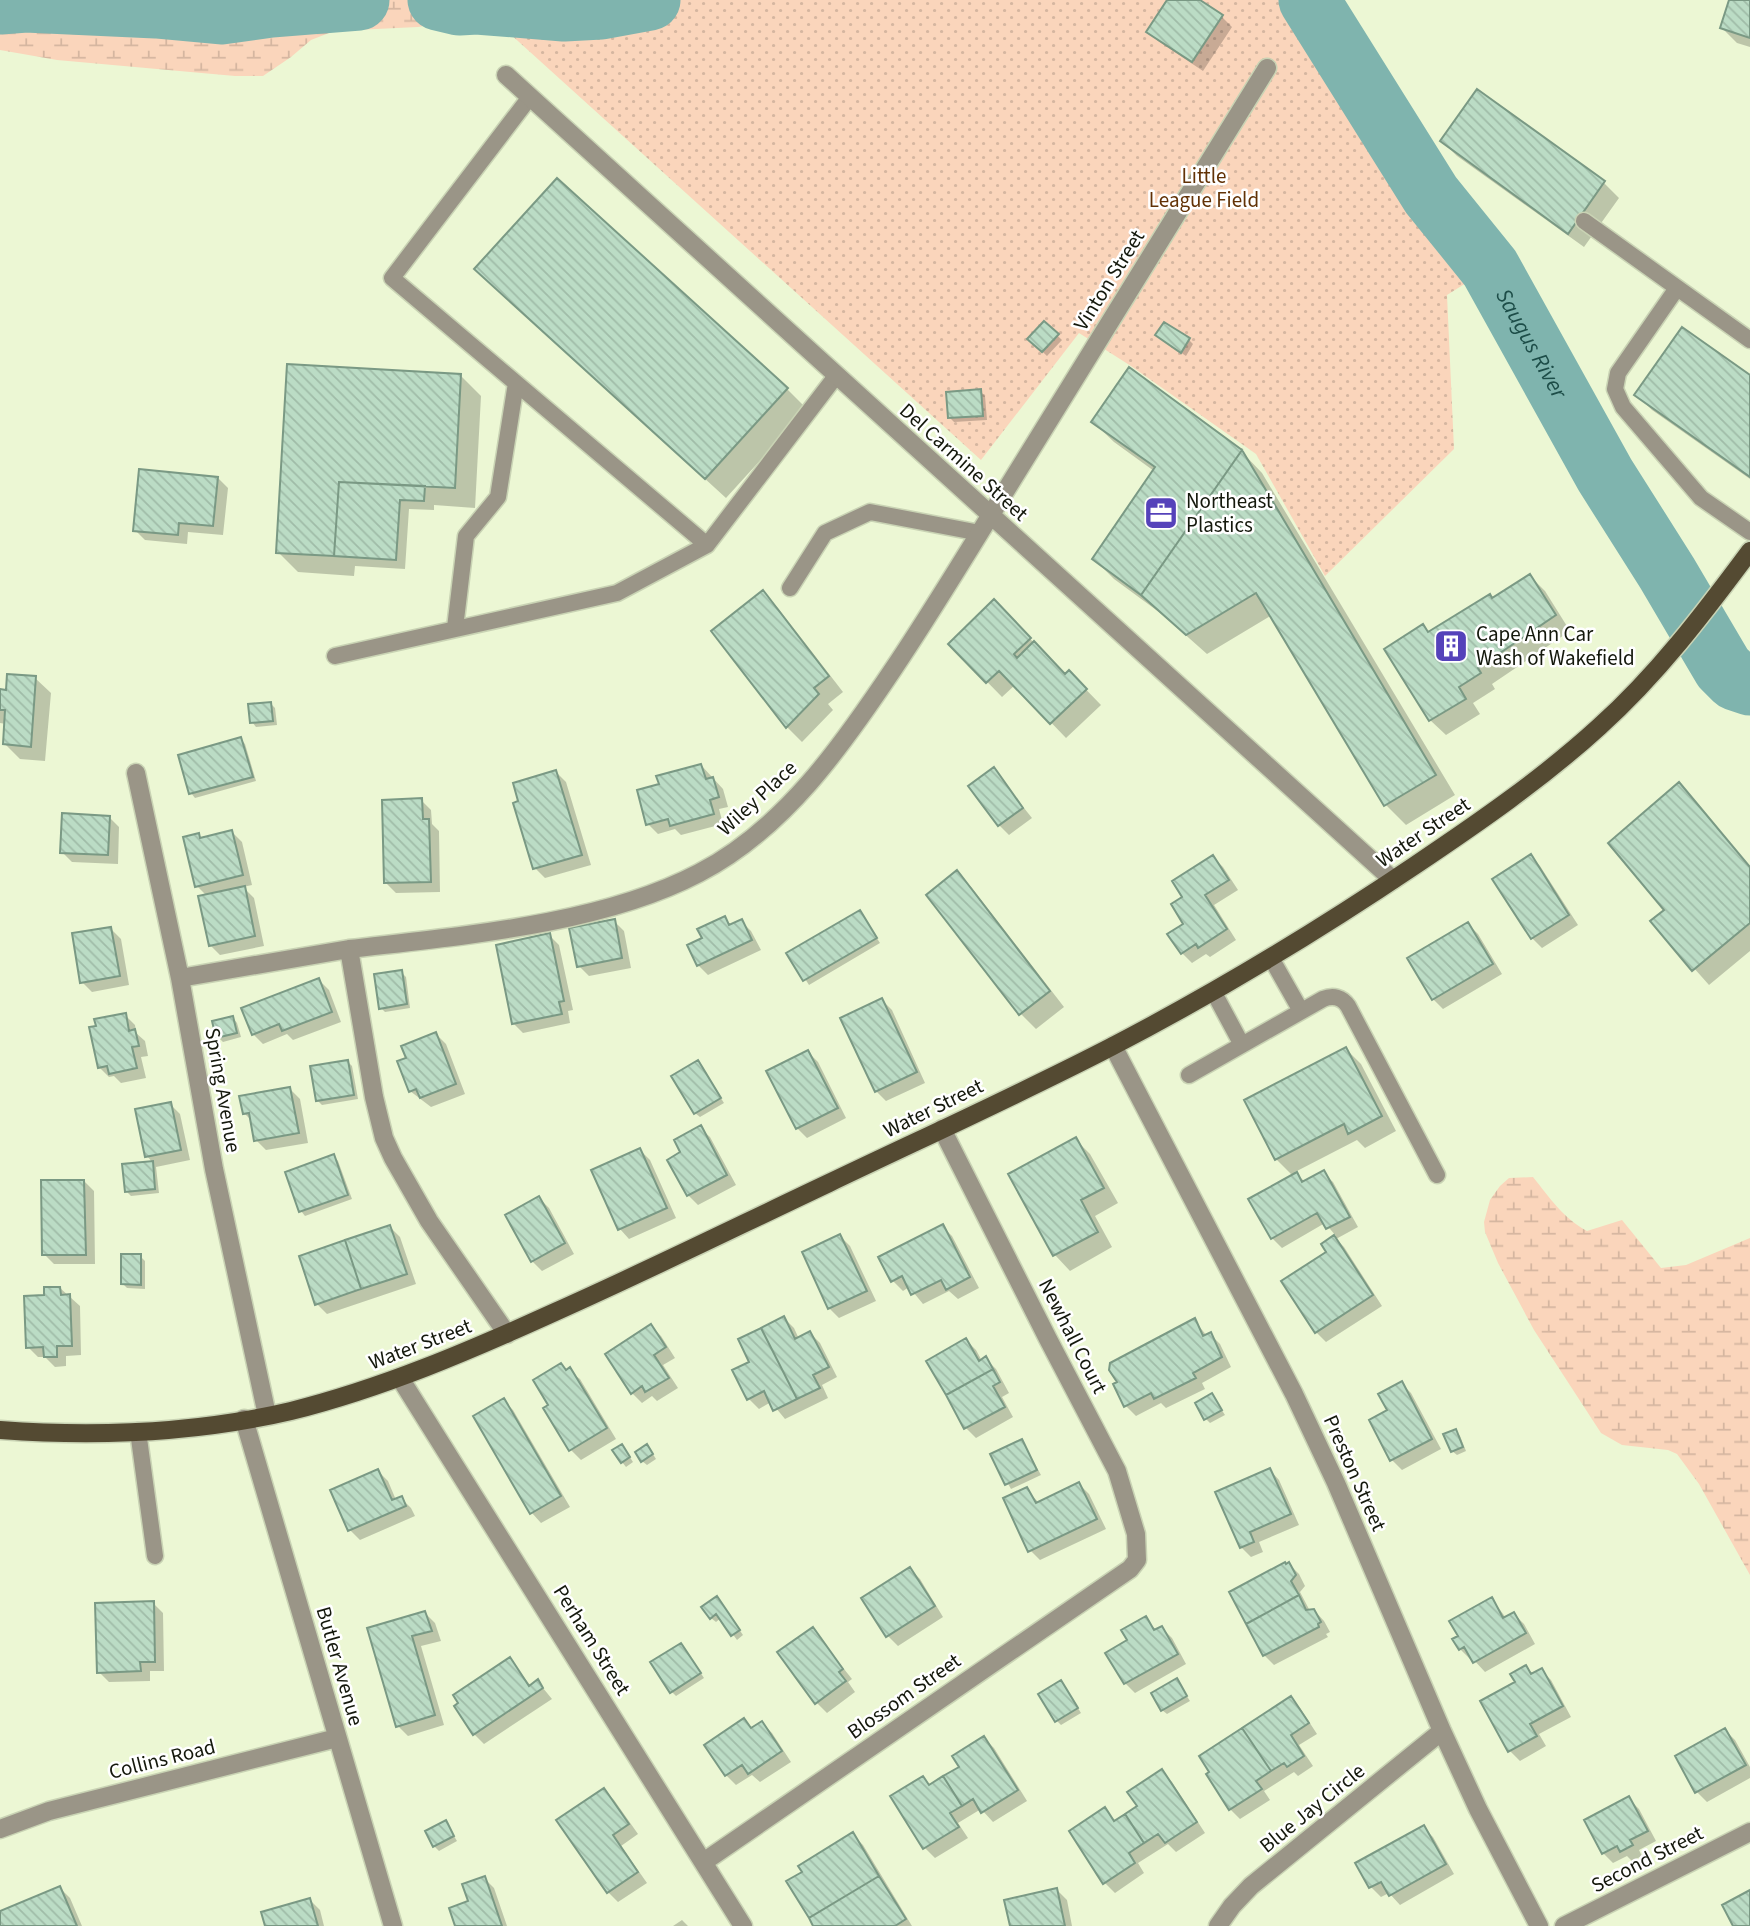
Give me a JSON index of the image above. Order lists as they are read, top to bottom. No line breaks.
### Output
{"streets":{"main road":["Water Street"],"street":["Vinton Street","Del Carmine Street","Wiley Place","Spring Avenue","Newhall Court","Preston Street","Perham Street","Butler Avenue","Blossom Street","Collins Road","Blue Jay Circle","Second Street"]},"crossings":[["Vinton Street","Del Carmine Street"],["Vinton Street","Wiley Place"],["Del Carmine Street","Wiley Place"],["Del Carmine Street","Water Street"],["Wiley Place","Spring Avenue"],["Water Street","Spring Avenue"],["Water Street","Newhall Court"],["Water Street","Preston Street"],["Water Street","Perham Street"],["Water Street","Butler Avenue"],["Newhall Court","Blossom Street"],["Preston Street","Blue Jay Circle"],["Perham Street","Blossom Street"],["Butler Avenue","Collins Road"]],"water":["Saugus River"],"parks":["Little League Field"],"places":{"office":["Northeast Plastics"],"building":["Cape Ann Car Wash of Wakefield"]}}
